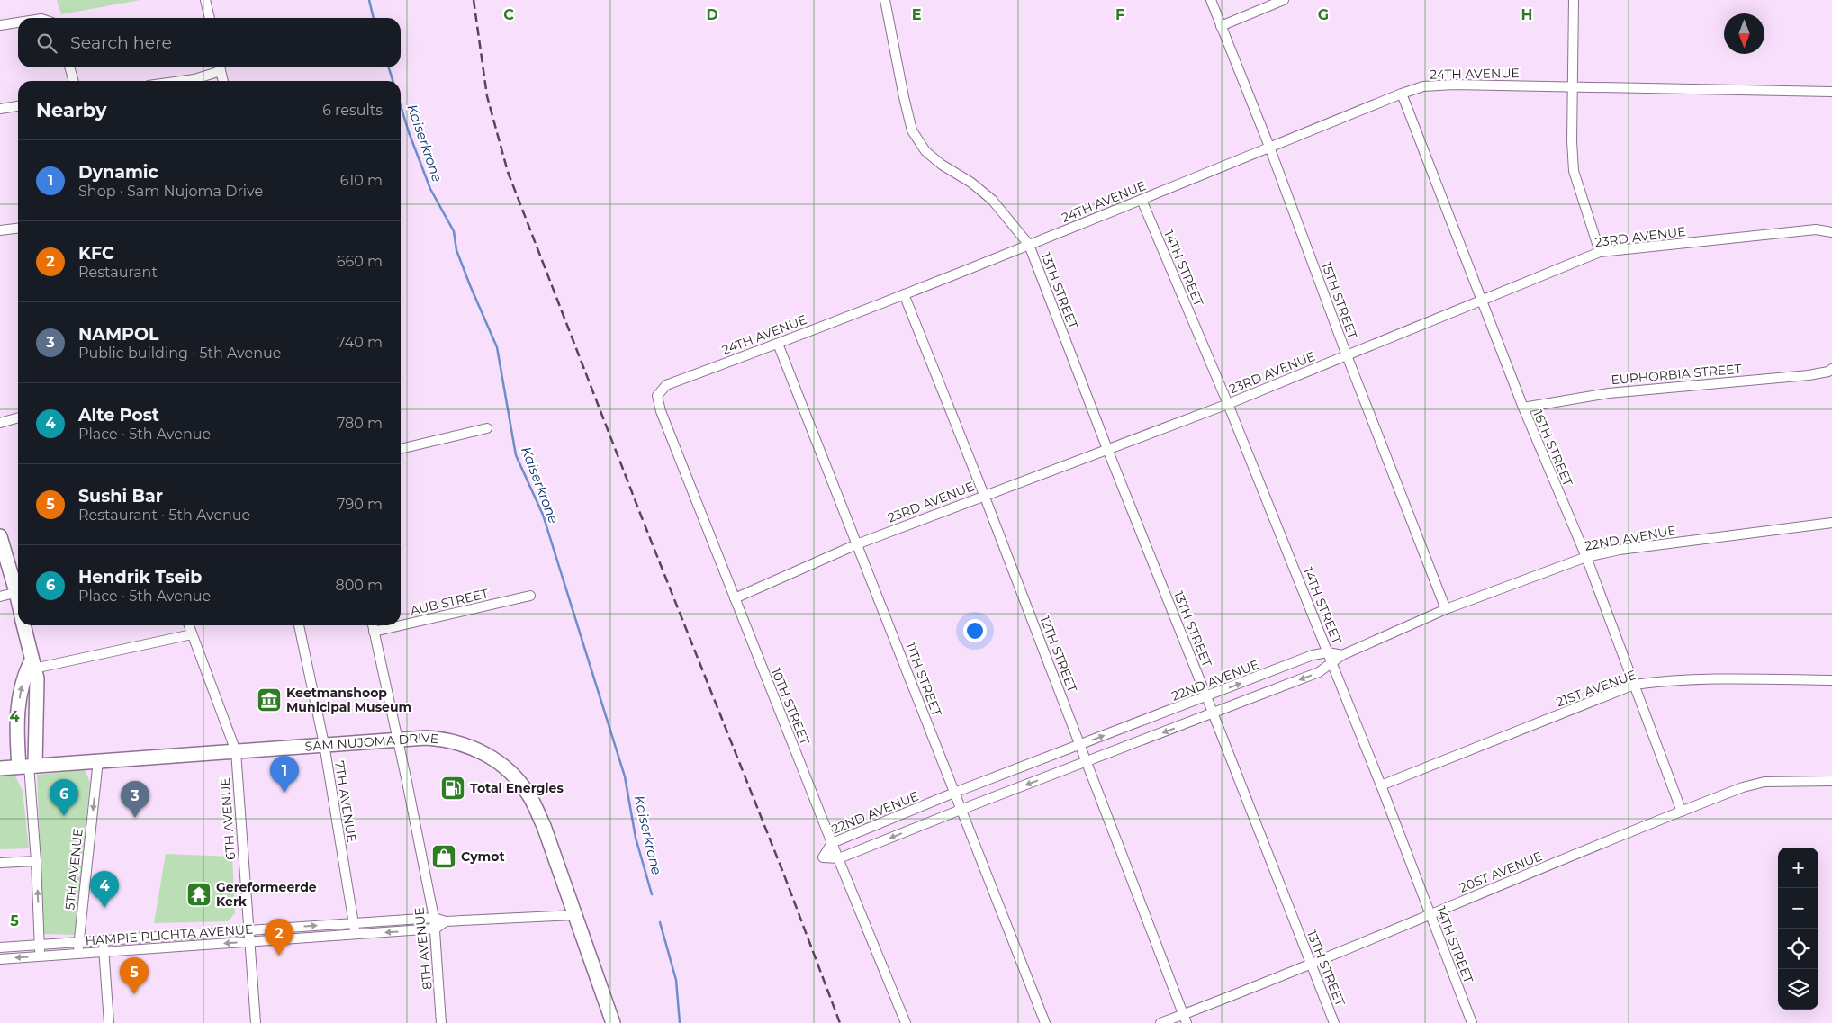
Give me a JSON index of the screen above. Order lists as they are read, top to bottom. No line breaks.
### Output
{"streets":{"main road":["SAM NUJOMA DRIVE"],"street":["24TH AVENUE","23RD AVENUE","14TH STREET","13TH STREET","15TH STREET","EUPHORBIA STREET","16TH STREET","22ND AVENUE","AUB STREET","12TH STREET","11TH STREET","21ST AVENUE","10TH STREET","7TH AVENUE","6TH AVENUE","5TH AVENUE","20ST AVENUE","HAMPIE PLICHTA AVENUE","8TH AVENUE"]},"crossings":[["24TH AVENUE","14TH STREET"],["24TH AVENUE","13TH STREET"],["24TH AVENUE","15TH STREET"],["24TH AVENUE","16TH STREET"],["24TH AVENUE","12TH STREET"],["24TH AVENUE","11TH STREET"],["24TH AVENUE","10TH STREET"],["23RD AVENUE","14TH STREET"],["23RD AVENUE","13TH STREET"],["23RD AVENUE","15TH STREET"],["23RD AVENUE","16TH STREET"],["23RD AVENUE","12TH STREET"],["23RD AVENUE","11TH STREET"],["23RD AVENUE","10TH STREET"],["14TH STREET","22ND AVENUE"],["14TH STREET","21ST AVENUE"],["14TH STREET","20ST AVENUE"],["13TH STREET","22ND AVENUE"],["13TH STREET","20ST AVENUE"],["15TH STREET","22ND AVENUE"],["EUPHORBIA STREET","16TH STREET"],["16TH STREET","22ND AVENUE"],["16TH STREET","21ST AVENUE"],["16TH STREET","20ST AVENUE"],["22ND AVENUE","12TH STREET"],["22ND AVENUE","11TH STREET"],["22ND AVENUE","10TH STREET"],["AUB STREET","8TH AVENUE"],["12TH STREET","20ST AVENUE"],["SAM NUJOMA DRIVE","7TH AVENUE"],["SAM NUJOMA DRIVE","6TH AVENUE"],["SAM NUJOMA DRIVE","5TH AVENUE"],["SAM NUJOMA DRIVE","HAMPIE PLICHTA AVENUE"],["SAM NUJOMA DRIVE","8TH AVENUE"],["7TH AVENUE","HAMPIE PLICHTA AVENUE"],["6TH AVENUE","HAMPIE PLICHTA AVENUE"],["5TH AVENUE","HAMPIE PLICHTA AVENUE"],["HAMPIE PLICHTA AVENUE","8TH AVENUE"]],"water":["Kaiserkrone"],"places":{"museum":["Keetmanshoop Municipal Museum"],"fuel station":["Total Energies"],"shop":["Cymot"],"temple":["Gereformeerde Kerk"]},"north":"bottom","page":{"search":"Search here","heading":["Nearby","6 results"],"list":[{"mark":"1","name":"Dynamic","note":"Shop · Sam Nujoma Drive","value":"610 m"},{"mark":"2","name":"KFC","note":"Restaurant","value":"660 m"},{"mark":"3","name":"NAMPOL","note":"Public building · 5th Avenue","value":"740 m"},{"mark":"4","name":"Alte Post","note":"Place · 5th Avenue","value":"780 m"},{"mark":"5","name":"Sushi Bar","note":"Restaurant · 5th Avenue","value":"790 m"},{"mark":"6","name":"Hendrik Tseib","note":"Place · 5th Avenue","value":"800 m"}],"pins":["1","6","3","4","2","5"],"map_buttons":["+","−"]},"grid":{"columns":["C","D","E","F","G","H"],"rows":["4","5"]}}
